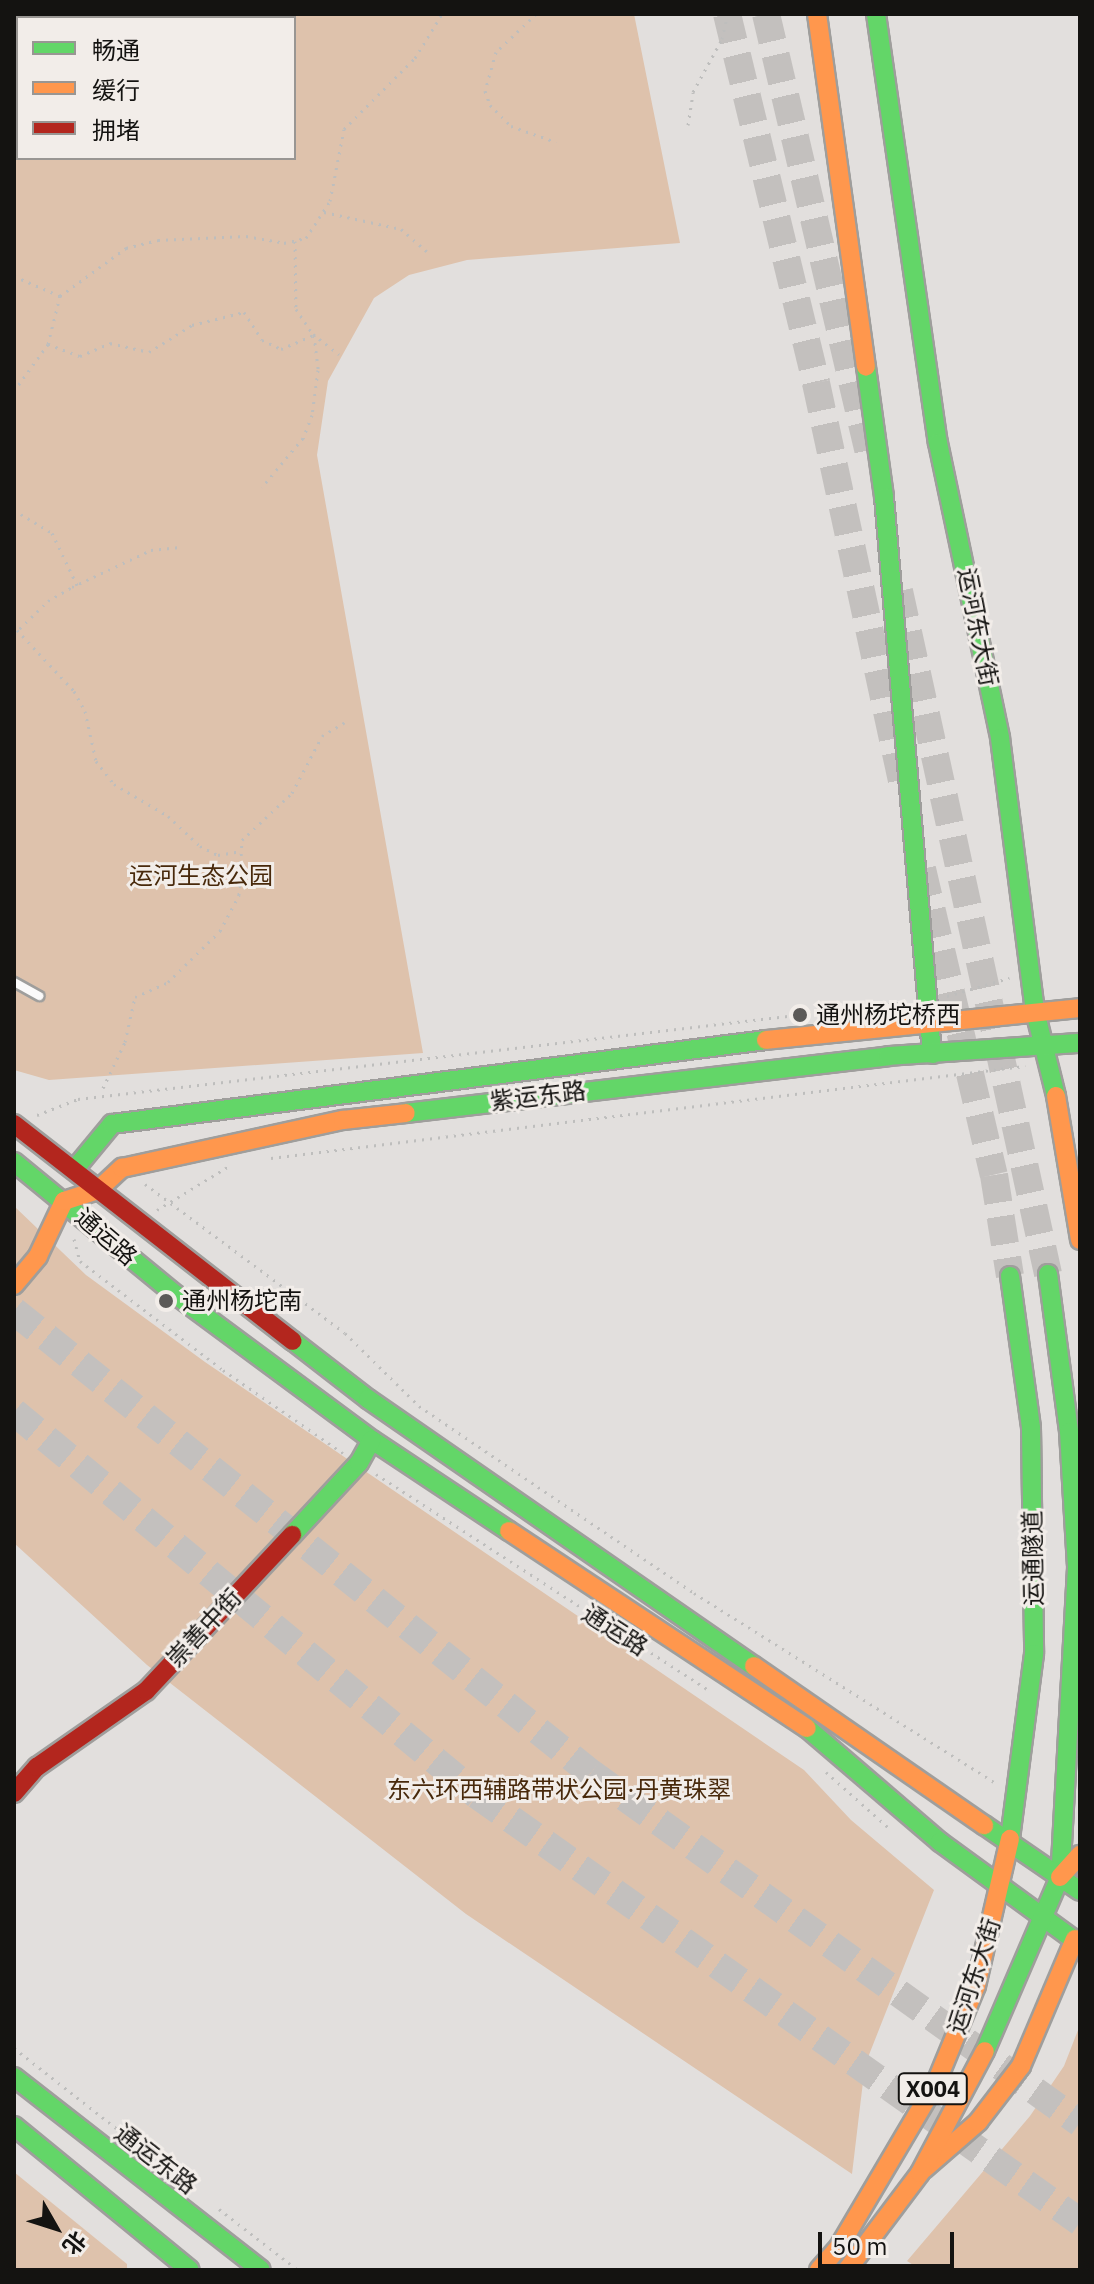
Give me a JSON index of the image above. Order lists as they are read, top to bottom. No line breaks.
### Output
{"streets":{"main road":["运河东大街","紫运东路","通运路","运通隧道","崇善中街","X004","通运东路"]},"crossings":[["运河东大街","紫运东路"],["运河东大街","通运路"],["运河东大街","运通隧道"],["紫运东路","通运路"],["通运路","运通隧道"],["通运路","崇善中街"]],"parks":["运河生态公园","东六环西辅路带状公园·丹黄珠翠"],"places":["通州杨坨桥西","通州杨坨南"],"legend":["畅通","缓行","拥堵"],"scale_bar":"50 m","north":"bottom right"}
